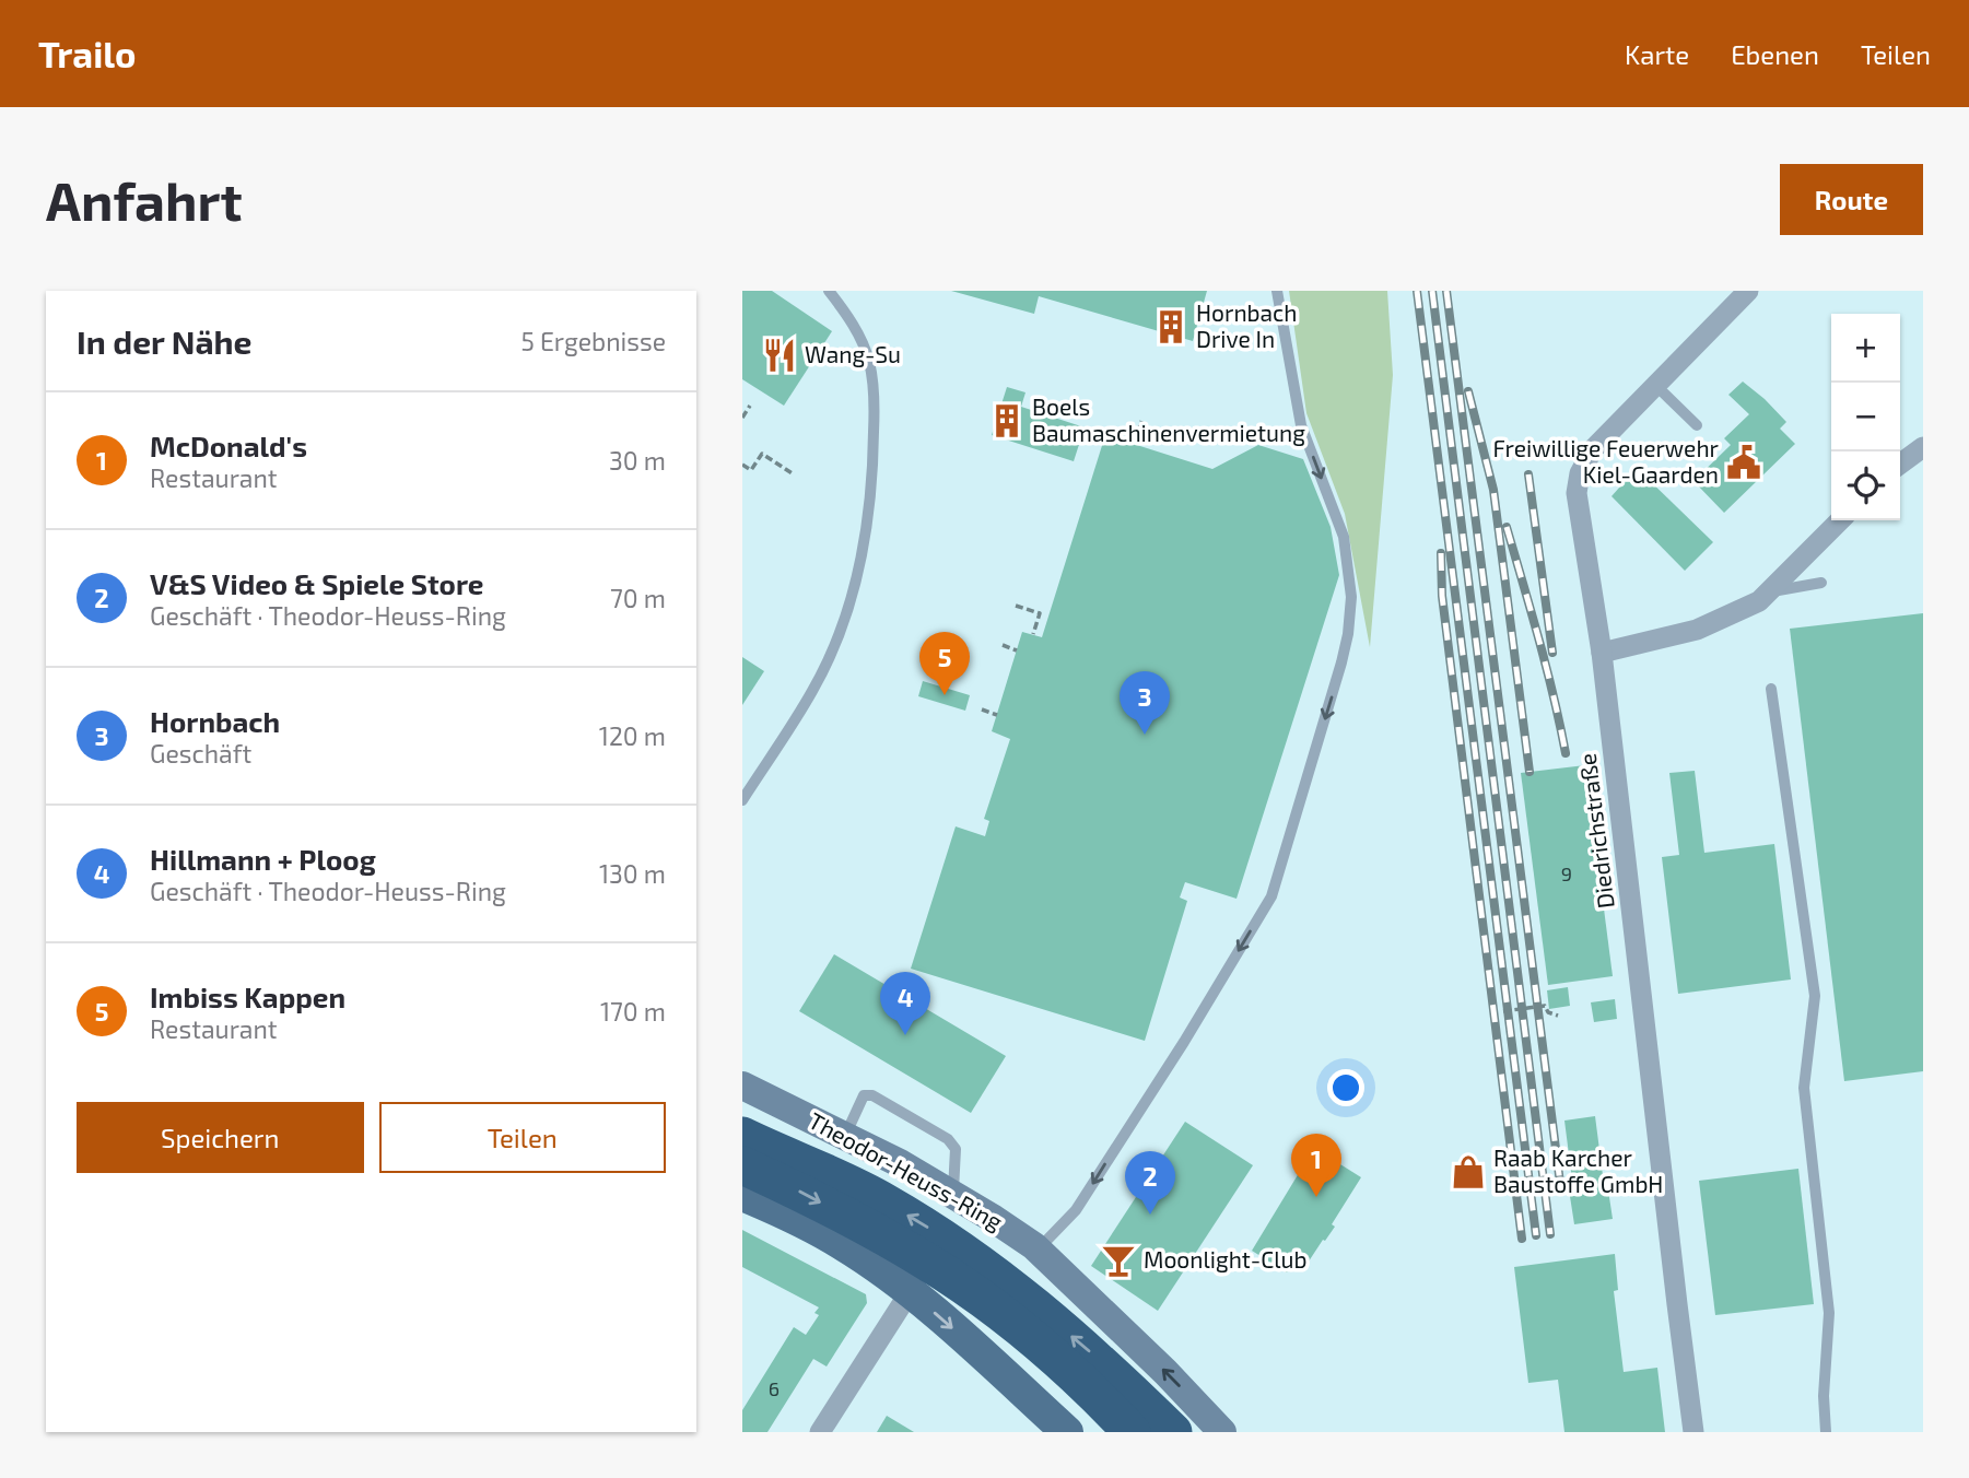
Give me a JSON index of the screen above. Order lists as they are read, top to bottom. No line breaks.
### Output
{"streets":{"highway":["Theodor-Heuss-Ring"],"street":["Diedrichstraße"]},"places":{"building":["Hornbach Drive In","Boels Baumaschinenvermietung"],"restaurant":["Wang-Su"],"public building":["Freiwillige Feuerwehr Kiel-Gaarden"],"shop":["Raab Karcher Baustoffe GmbH"],"bar":["Moonlight-Club"]},"house_numbers":["9","6"],"page":{"header":"Trailo","nav":["Karte","Ebenen","Teilen"],"buttons":["Route",["Speichern","Teilen"]],"title":"Anfahrt","heading":["In der Nähe","5 Ergebnisse"],"map_buttons":["+","−"],"list":[{"mark":"1","name":"McDonald's","note":"Restaurant","value":"30 m"},{"mark":"2","name":"V&S Video & Spiele Store","note":"Geschäft · Theodor-Heuss-Ring","value":"70 m"},{"mark":"3","name":"Hornbach","note":"Geschäft","value":"120 m"},{"mark":"4","name":"Hillmann + Ploog","note":"Geschäft · Theodor-Heuss-Ring","value":"130 m"},{"mark":"5","name":"Imbiss Kappen","note":"Restaurant","value":"170 m"}],"pins":["5","3","4","1","2"]}}
